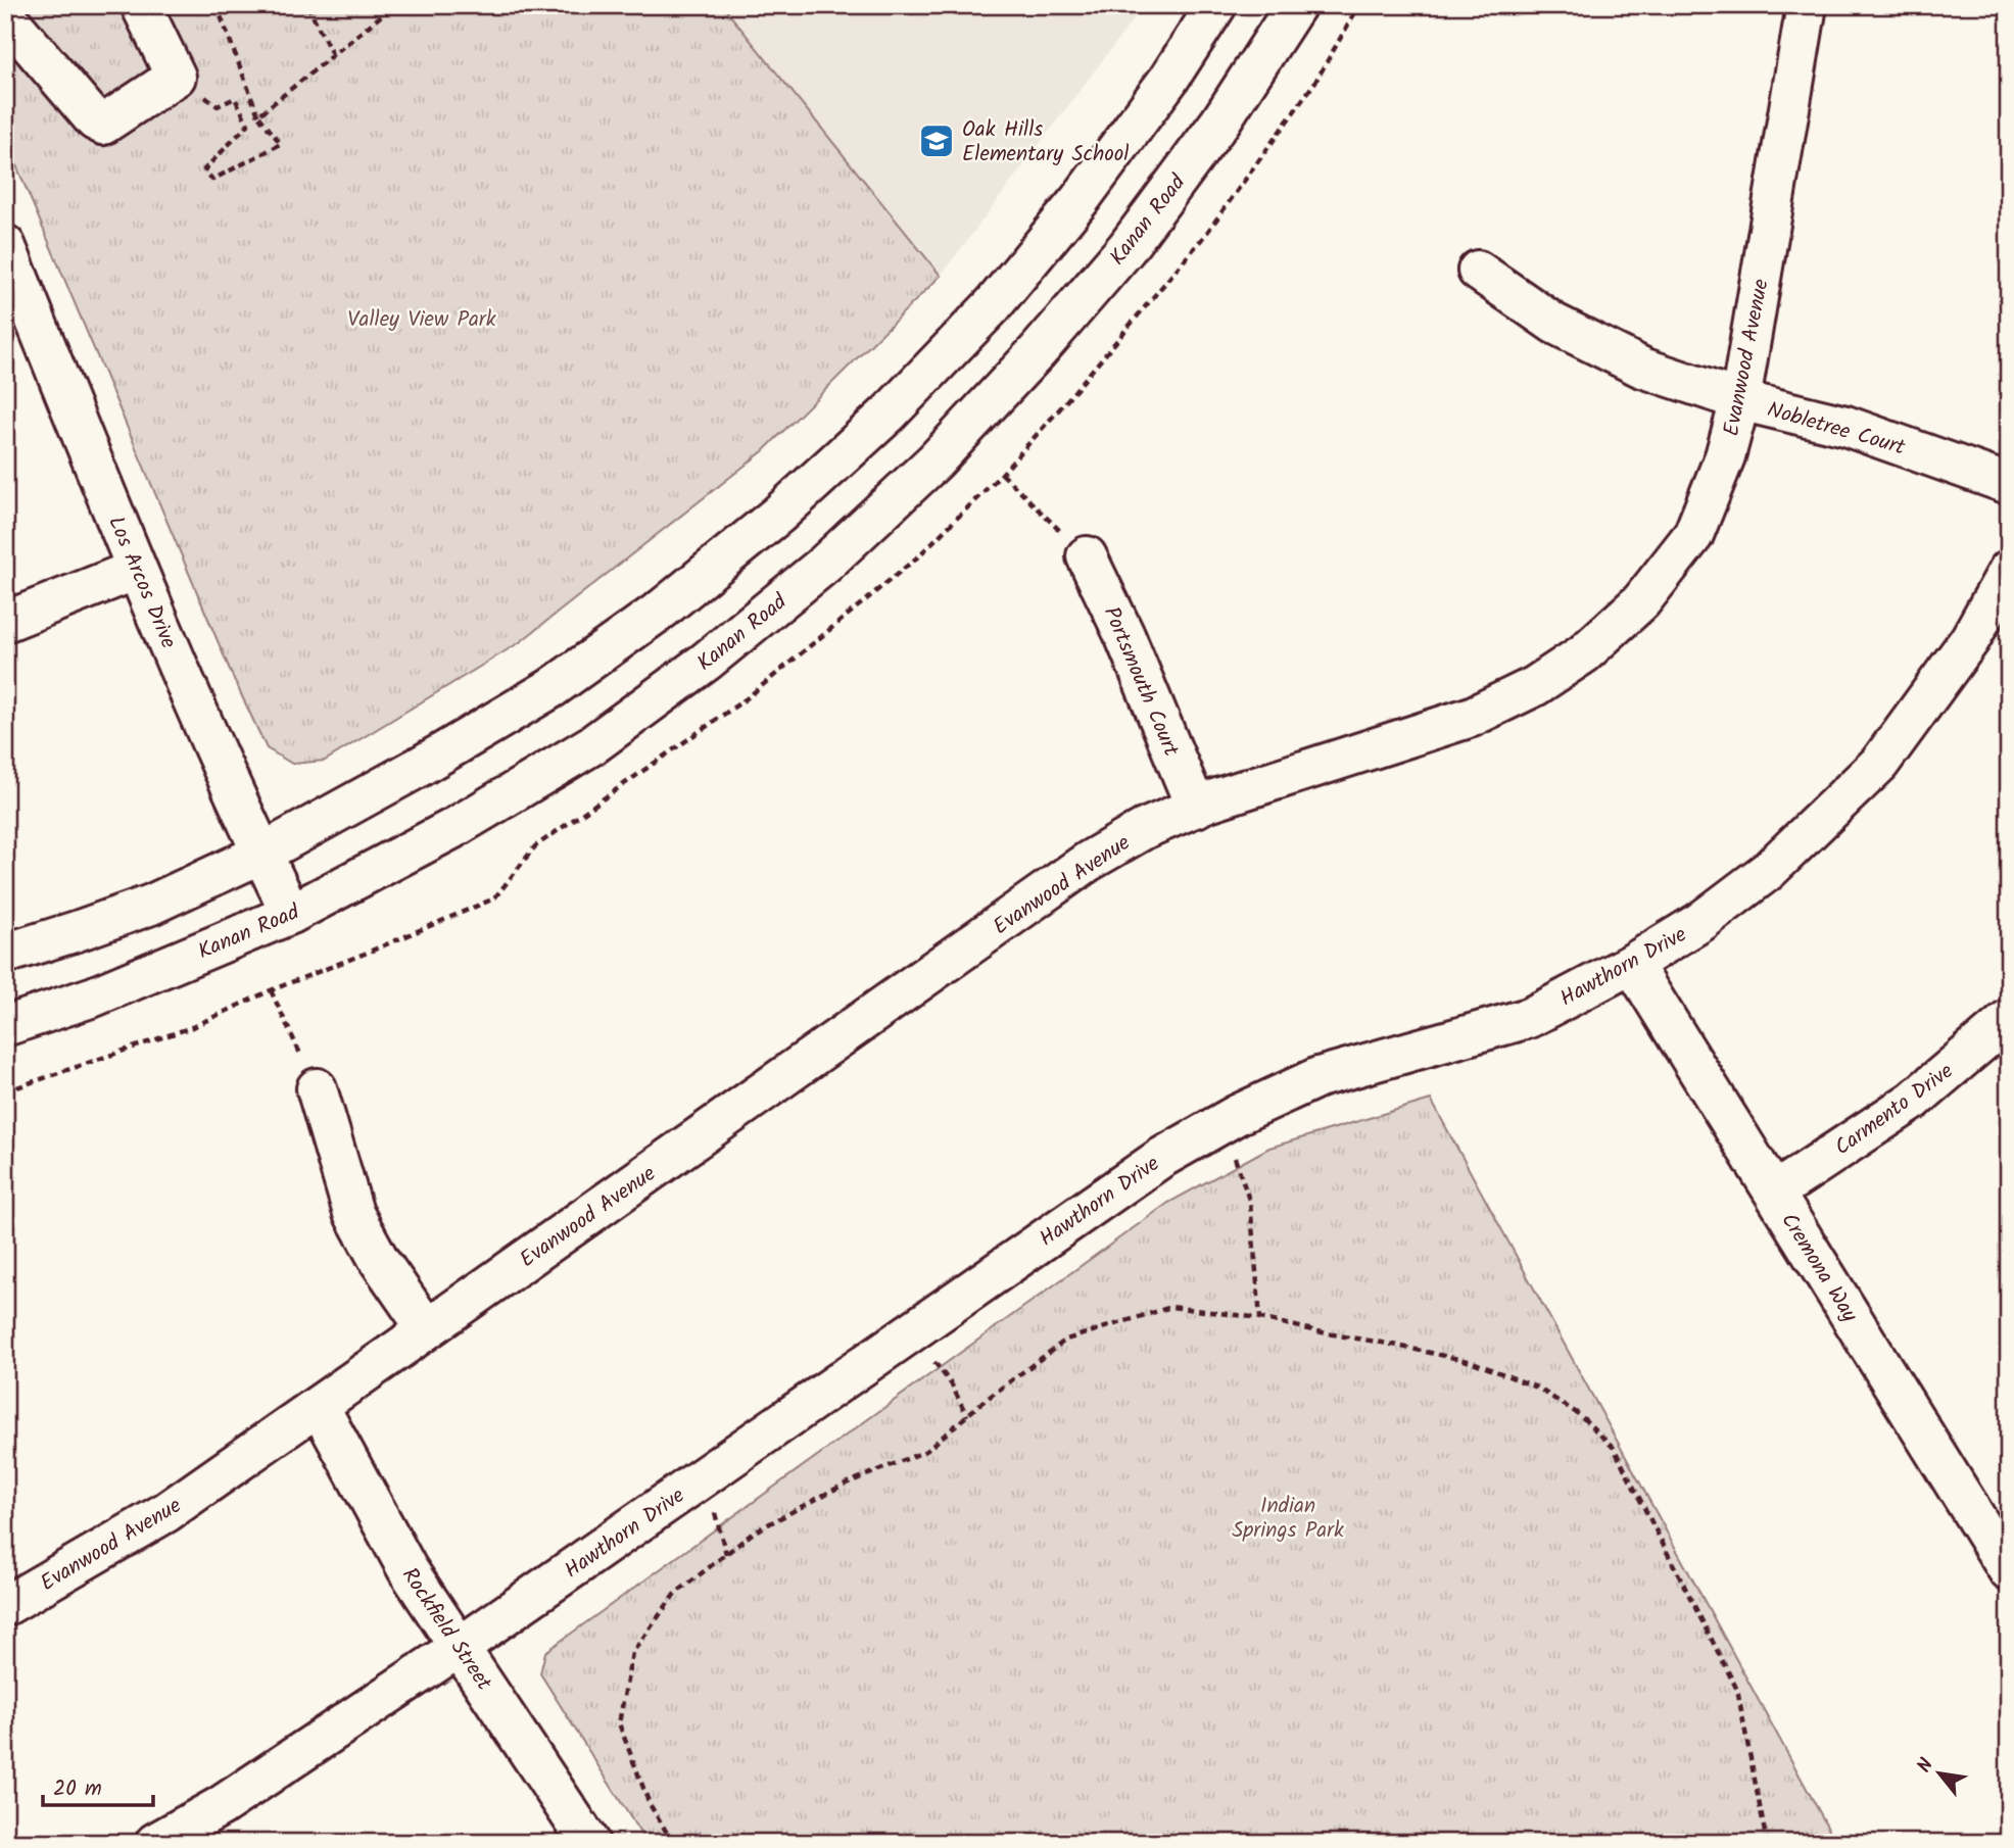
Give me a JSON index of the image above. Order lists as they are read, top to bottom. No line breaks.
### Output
{"streets":{"street":["Kanan Road","Evanwood Avenue","Nobletree Court","Los Arcos Drive","Portsmouth Court","Hawthorn Drive","Carmento Drive","Cremona Way","Rockfield Street"]},"crossings":[["Kanan Road","Los Arcos Drive"],["Evanwood Avenue","Nobletree Court"],["Evanwood Avenue","Portsmouth Court"],["Evanwood Avenue","Rockfield Street"],["Hawthorn Drive","Cremona Way"],["Hawthorn Drive","Rockfield Street"],["Carmento Drive","Cremona Way"]],"parks":["Valley View Park","Indian Springs Park"],"places":{"school or university":["Oak Hills Elementary School"]},"scale_bar":"20 m","north":"top left"}
